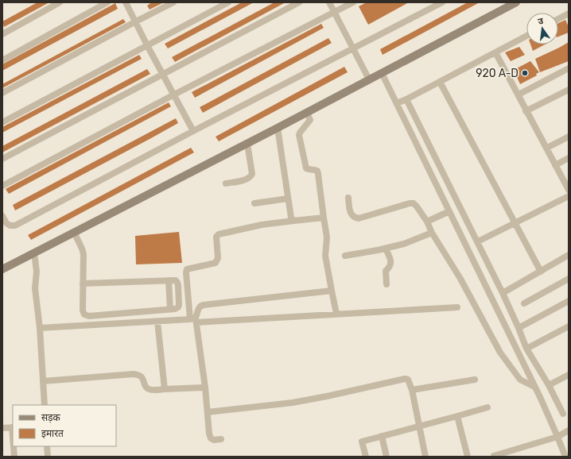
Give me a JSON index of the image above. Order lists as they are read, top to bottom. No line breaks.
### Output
{"places":["920 A-D"],"legend":["सड़क","इमारत"],"north":"top"}
